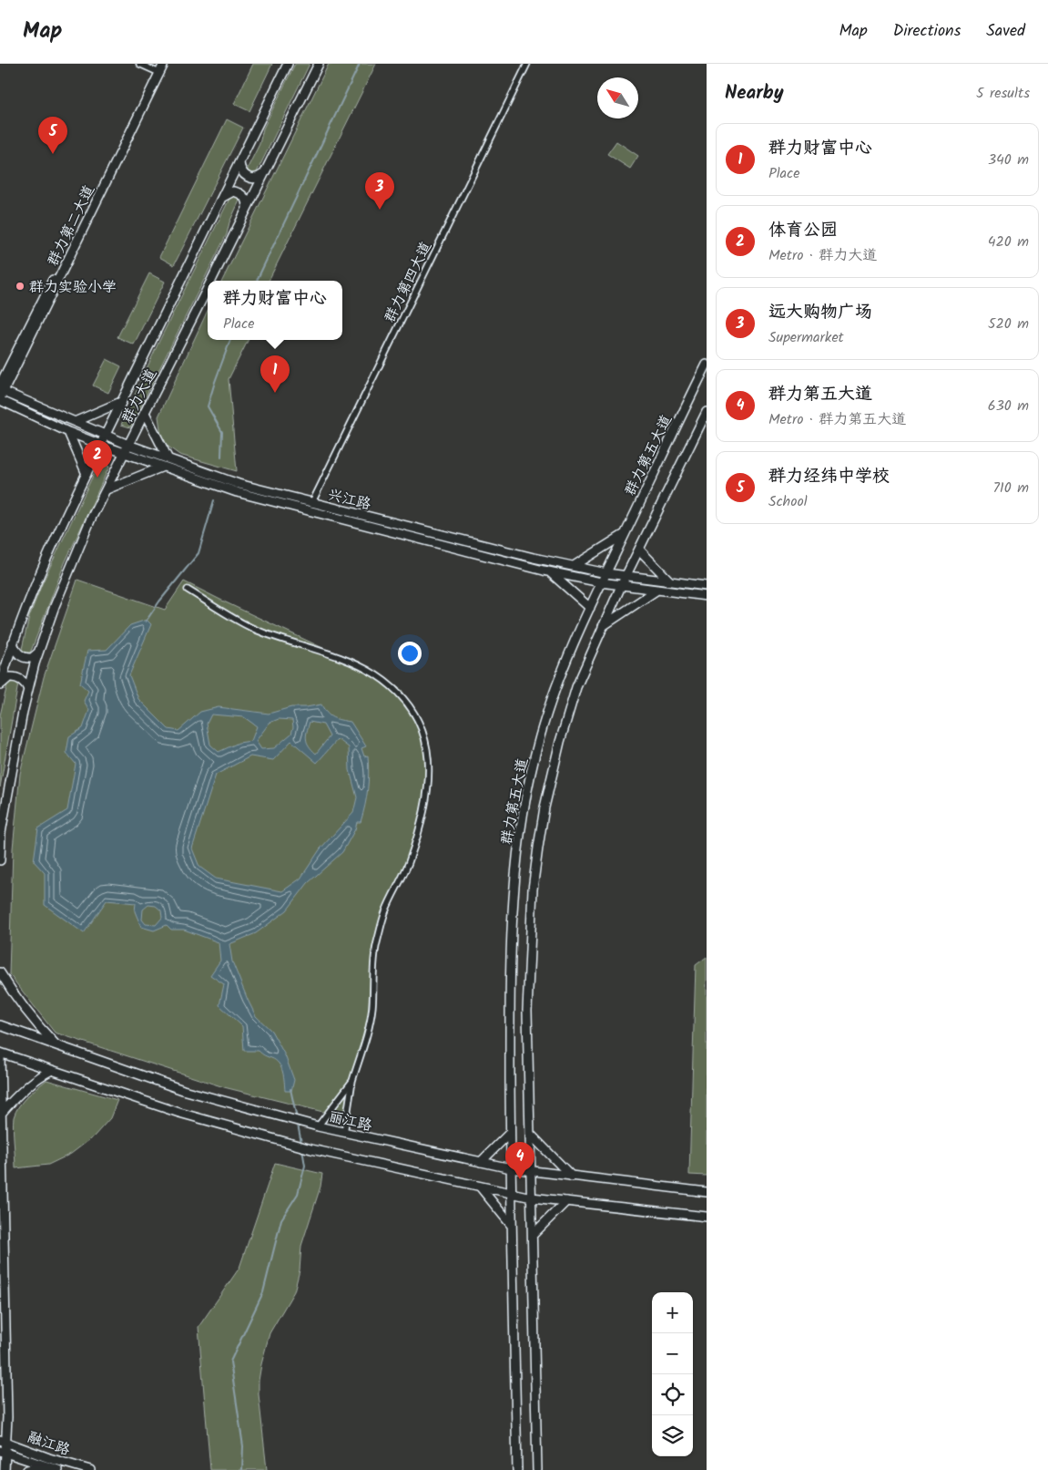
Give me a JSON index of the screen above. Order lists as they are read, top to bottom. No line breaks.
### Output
{"streets":{"main road":["群力第二大道","群力大道","群力第五大道","兴江路","丽江路","融江路"],"street":["群力第四大道"]},"crossings":[["群力第二大道","兴江路"],["群力第四大道","兴江路"],["群力大道","兴江路"],["群力第五大道","兴江路"],["群力第五大道","丽江路"]],"places":["群力实验小学"],"north":"top left","page":{"header":"Map","nav":["Map","Directions","Saved"],"heading":["Nearby","5 results"],"pins":["5","3","1","2","4"],"list":[{"mark":"1","name":"群力财富中心","note":"Place","value":"340 m"},{"mark":"2","name":"体育公园","note":"Metro · 群力大道","value":"420 m"},{"mark":"3","name":"远大购物广场","note":"Supermarket","value":"520 m"},{"mark":"4","name":"群力第五大道","note":"Metro · 群力第五大道","value":"630 m"},{"mark":"5","name":"群力经纬中学校","note":"School","value":"710 m"}],"popup":["群力财富中心","Place"],"map_buttons":["+","−"]}}
